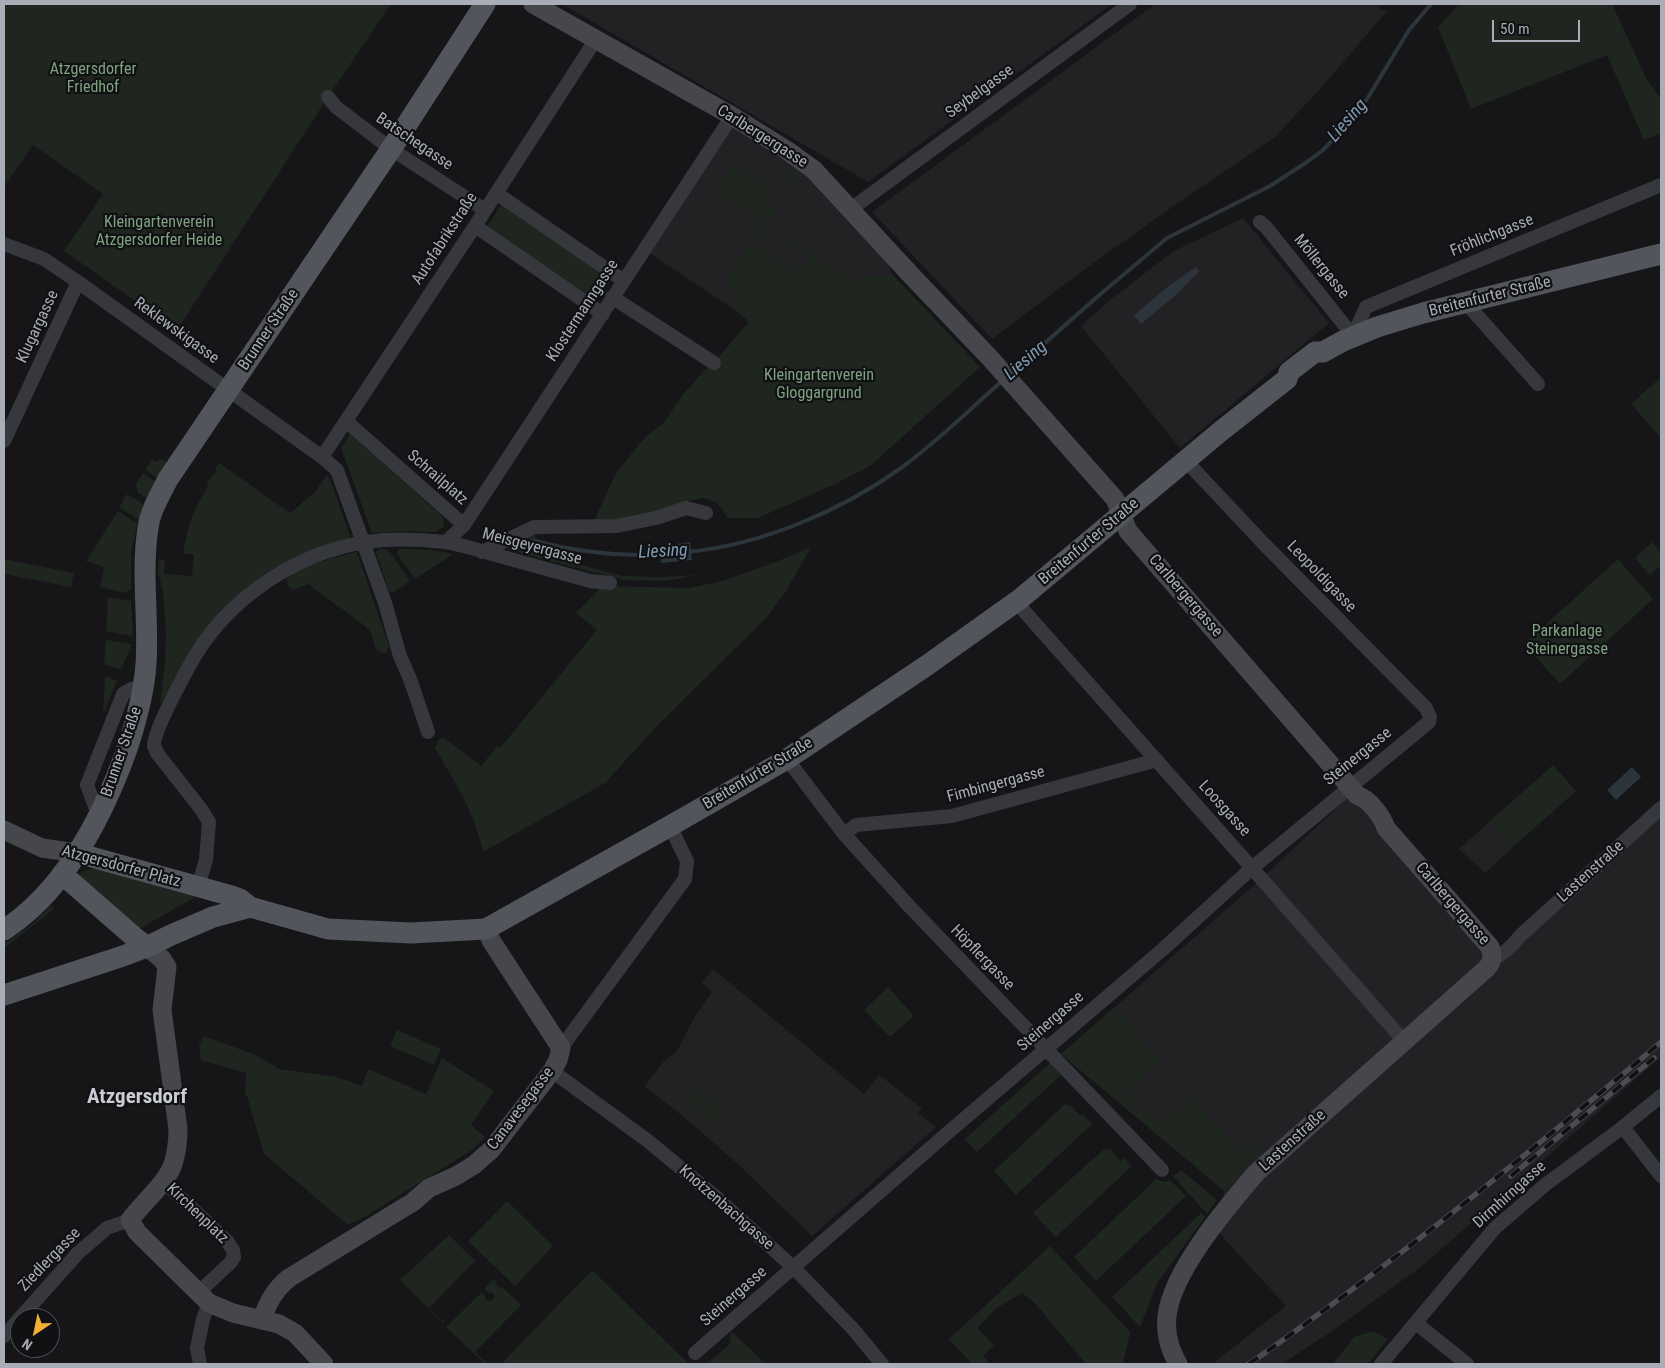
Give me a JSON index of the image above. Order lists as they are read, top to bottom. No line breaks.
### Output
{"streets":{"main road":["Breitenfurter Straße","Brunner Straße","Atzgersdorfer Platz"],"street":["Seybelgasse","Carlbergergasse","Batschegasse","Fröhlichgasse","Autofabrikstraße","Möllergasse","Klostermanngasse","Klugargasse","Reklewskigasse","Schrailplatz","Meisgeyergasse","Leopoldigasse","Steinergasse","Fimbingergasse","Loosgasse","Lastenstraße","Höpflergasse","Canavesegasse","Dirmhirngasse","Knotzenbachgasse","Kirchenplatz","Ziedlergasse"]},"crossings":[["Seybelgasse","Carlbergergasse"],["Carlbergergasse","Autofabrikstraße"],["Carlbergergasse","Breitenfurter Straße"],["Carlbergergasse","Klostermanngasse"],["Carlbergergasse","Steinergasse"],["Carlbergergasse","Lastenstraße"],["Batschegasse","Autofabrikstraße"],["Batschegasse","Brunner Straße"],["Fröhlichgasse","Möllergasse"],["Fröhlichgasse","Breitenfurter Straße"],["Autofabrikstraße","Reklewskigasse"],["Autofabrikstraße","Schrailplatz"],["Möllergasse","Breitenfurter Straße"],["Breitenfurter Straße","Leopoldigasse"],["Breitenfurter Straße","Loosgasse"],["Breitenfurter Straße","Atzgersdorfer Platz"],["Breitenfurter Straße","Höpflergasse"],["Breitenfurter Straße","Canavesegasse"],["Klostermanngasse","Schrailplatz"],["Klugargasse","Reklewskigasse"],["Brunner Straße","Reklewskigasse"],["Brunner Straße","Atzgersdorfer Platz"],["Schrailplatz","Meisgeyergasse"],["Leopoldigasse","Steinergasse"],["Steinergasse","Loosgasse"],["Steinergasse","Höpflergasse"],["Steinergasse","Knotzenbachgasse"],["Fimbingergasse","Loosgasse"],["Fimbingergasse","Höpflergasse"],["Loosgasse","Lastenstraße"],["Canavesegasse","Knotzenbachgasse"],["Kirchenplatz","Ziedlergasse"]],"districts":["Atzgersdorf"],"water":["Liesing"],"parks":["Atzgersdorfer Friedhof","Kleingartenverein Atzgersdorfer Heide","Kleingartenverein Gloggargrund","Parkanlage Steinergasse"],"scale_bar":"50 m","north":"bottom left"}
